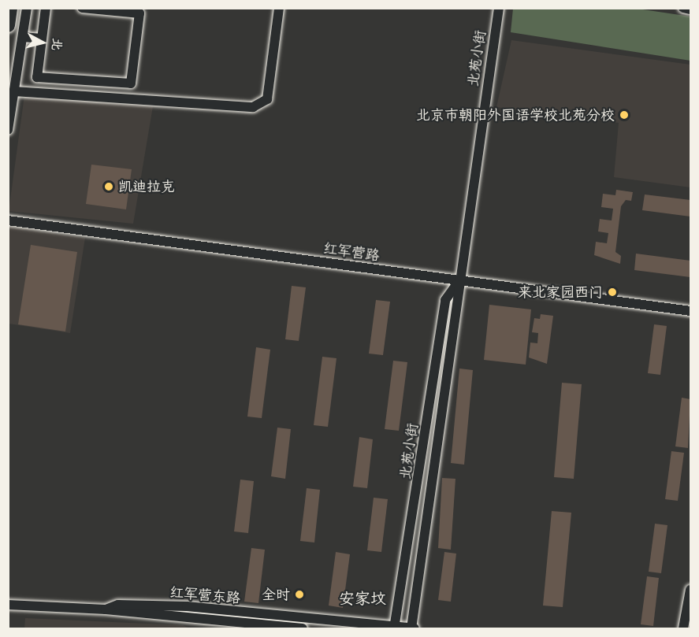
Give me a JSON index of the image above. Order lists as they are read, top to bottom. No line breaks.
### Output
{"streets":{"street":["北苑小街","红军营路","红军营东路"]},"crossings":[["北苑小街","红军营路"],["北苑小街","红军营东路"]],"districts":["安家坟"],"places":["北京市朝阳外国语学校北苑分校","凯迪拉克","来北家园西门","全时"],"north":"right"}
